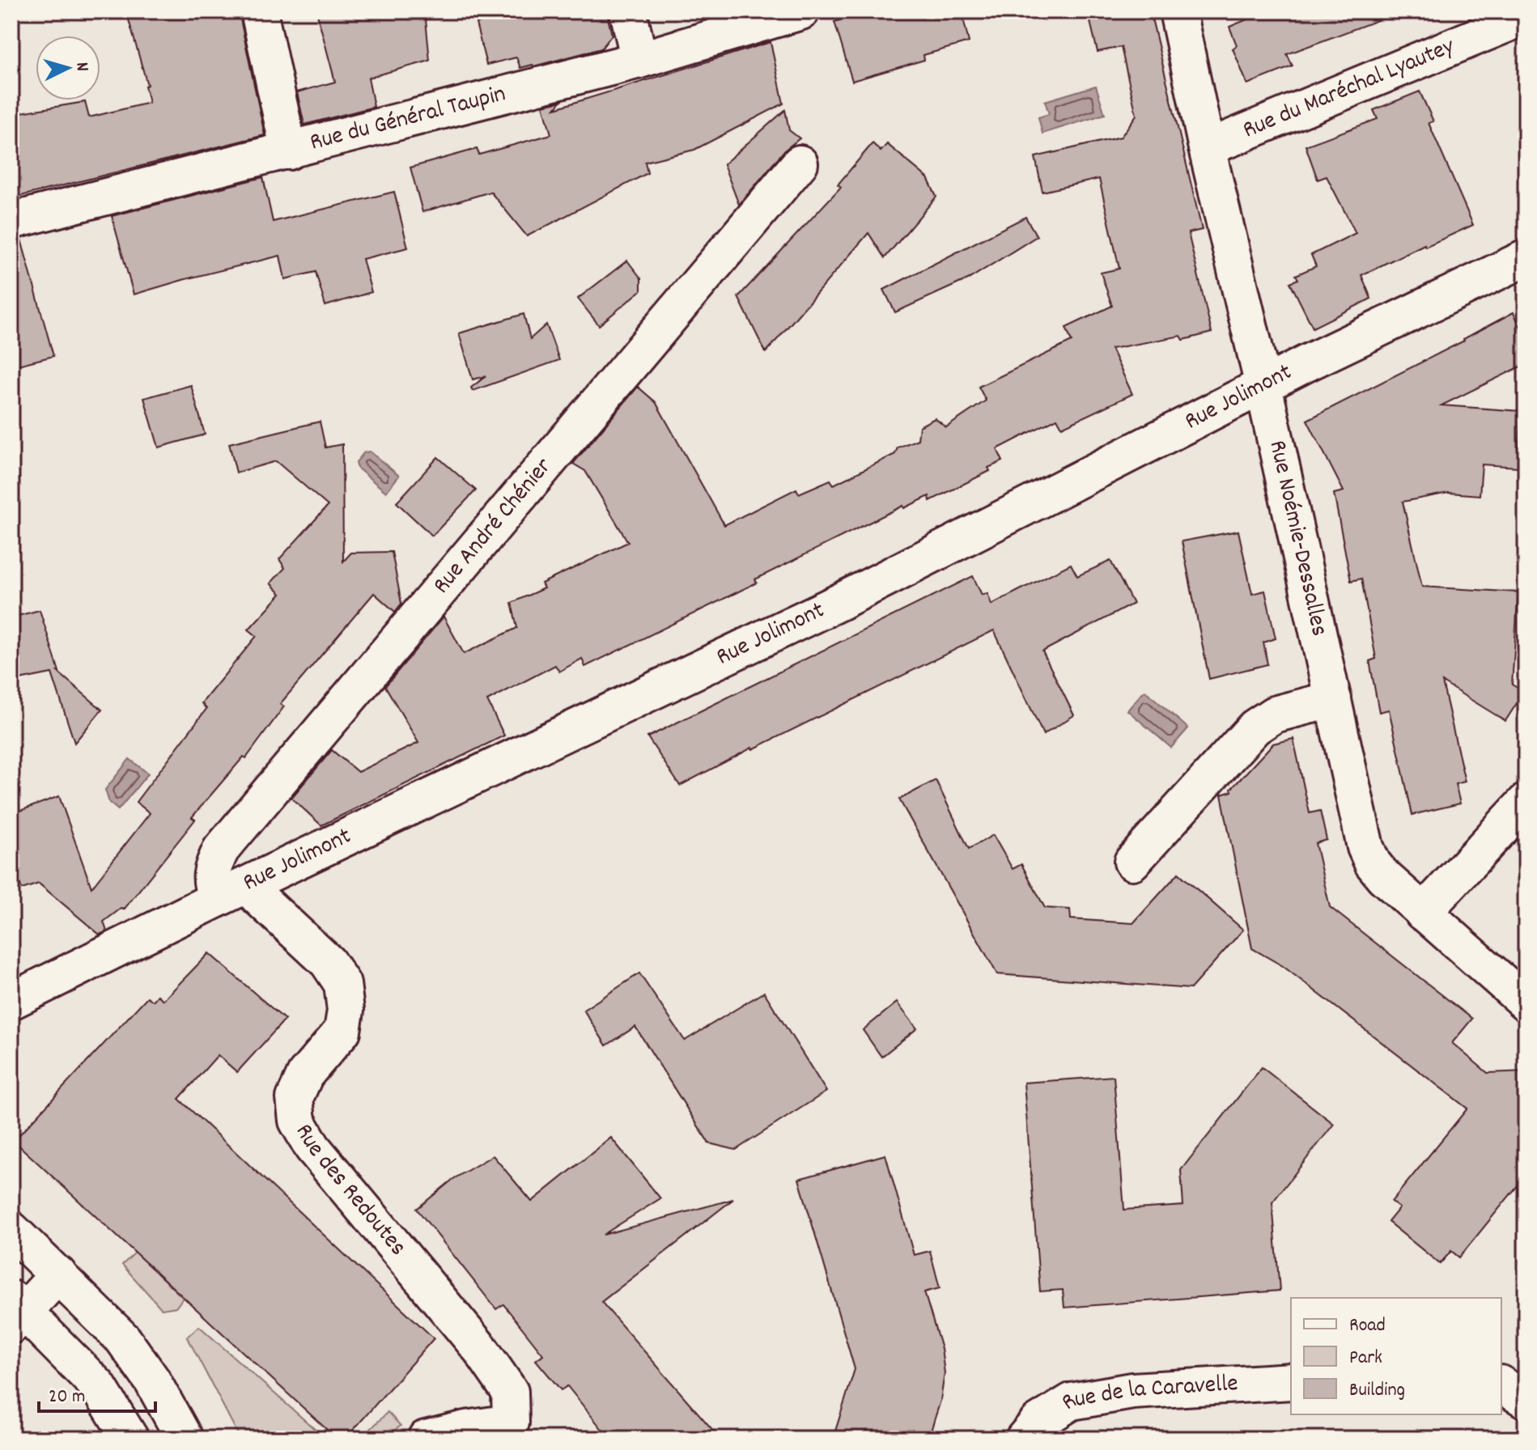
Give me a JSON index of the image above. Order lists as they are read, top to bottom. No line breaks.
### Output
{"streets":{"street":["Rue du Maréchal Lyautey","Rue du Général Taupin","Rue Jolimont","Rue André Chénier","Rue Noémie-Dessalles","Rue des Redoutes","Rue de la Caravelle"]},"crossings":[["Rue du Maréchal Lyautey","Rue Noémie-Dessalles"],["Rue Jolimont","Rue André Chénier"],["Rue Jolimont","Rue Noémie-Dessalles"],["Rue Jolimont","Rue des Redoutes"]],"legend":["Road","Park","Building"],"scale_bar":"20 m","north":"right"}
